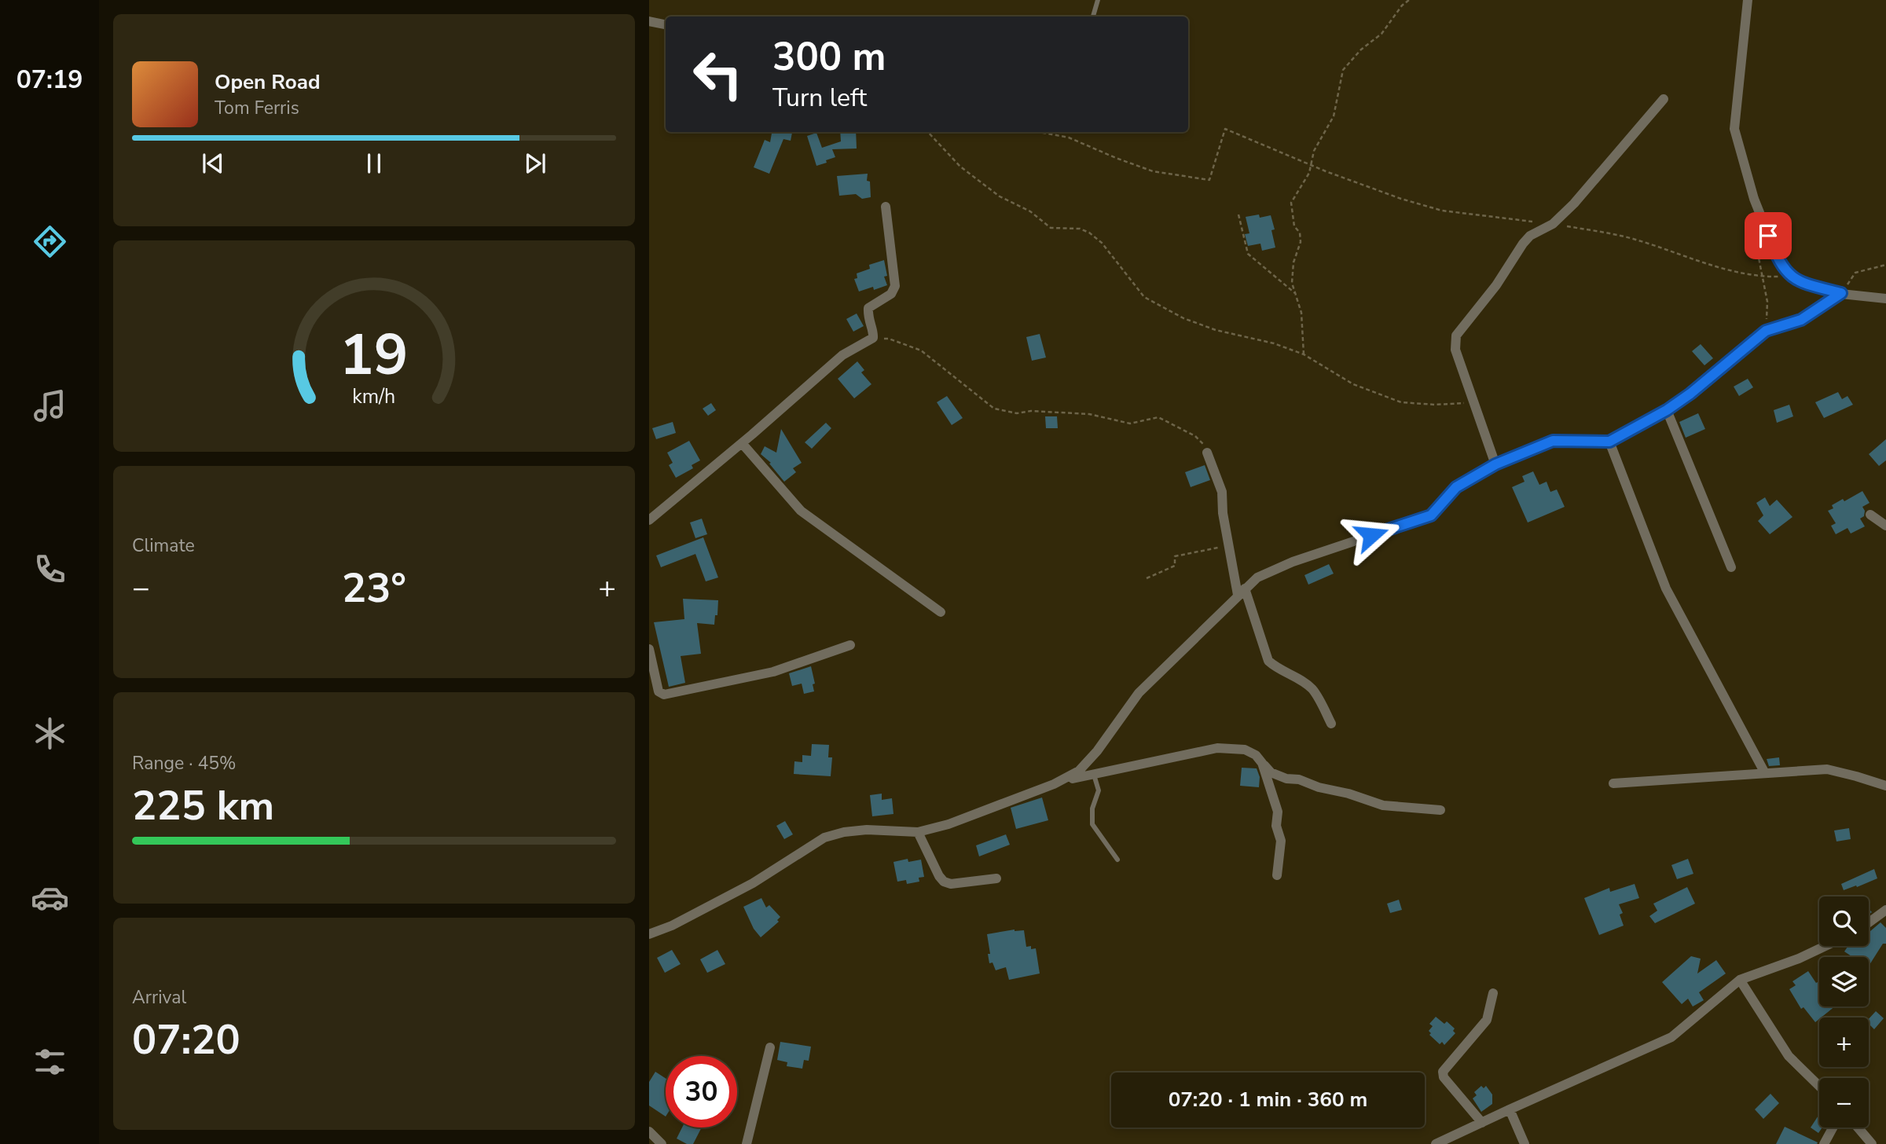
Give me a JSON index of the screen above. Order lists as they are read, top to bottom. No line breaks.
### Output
{"page":{"tabs":"07:19","turn":["300 m","Turn left"],"song":["Open Road","Tom Ferris"],"tile":["Climate",["Range · 45%","225 km"],["Arrival","07:20"]],"heat":["−","23°","+"],"map_buttons":["+","−"],"limit":"30","trip":"07:20 · 1 min · 360 m","gauge":["19","km/h"]}}
